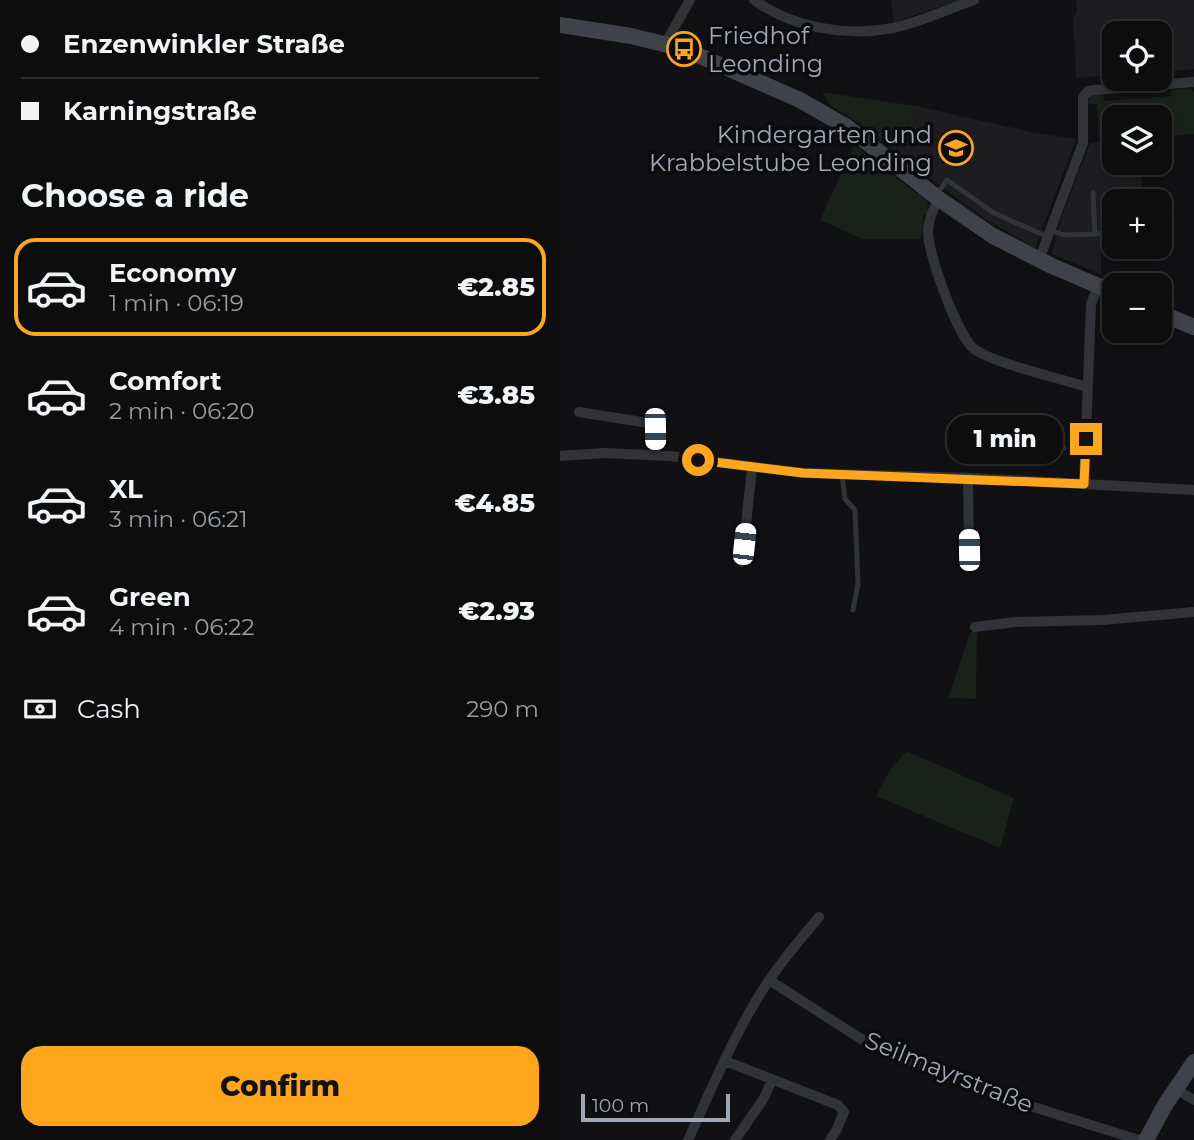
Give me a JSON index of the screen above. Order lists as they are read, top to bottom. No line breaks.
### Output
{"streets":{"street":["Seilmayrstraße"]},"places":{"bus stop":["Friedhof Leonding"],"school or university":["Kindergarten und Krabbelstube Leonding"]},"scale_bar":"100 m","page":{"banner":["Enzenwinkler Straße","Karningstraße"],"map_buttons":["+","−"],"heading":"Choose a ride","list":[{"name":"Economy","note":"1 min · 06:19","value":"€2.85"},{"name":"Comfort","note":"2 min · 06:20","value":"€3.85"},{"name":"XL","note":"3 min · 06:21","value":"€4.85"},{"name":"Green","note":"4 min · 06:22","value":"€2.93"}],"bubble":"1 min","pay":["Cash","290 m"],"buttons":"Confirm","scale":"100 m"}}
